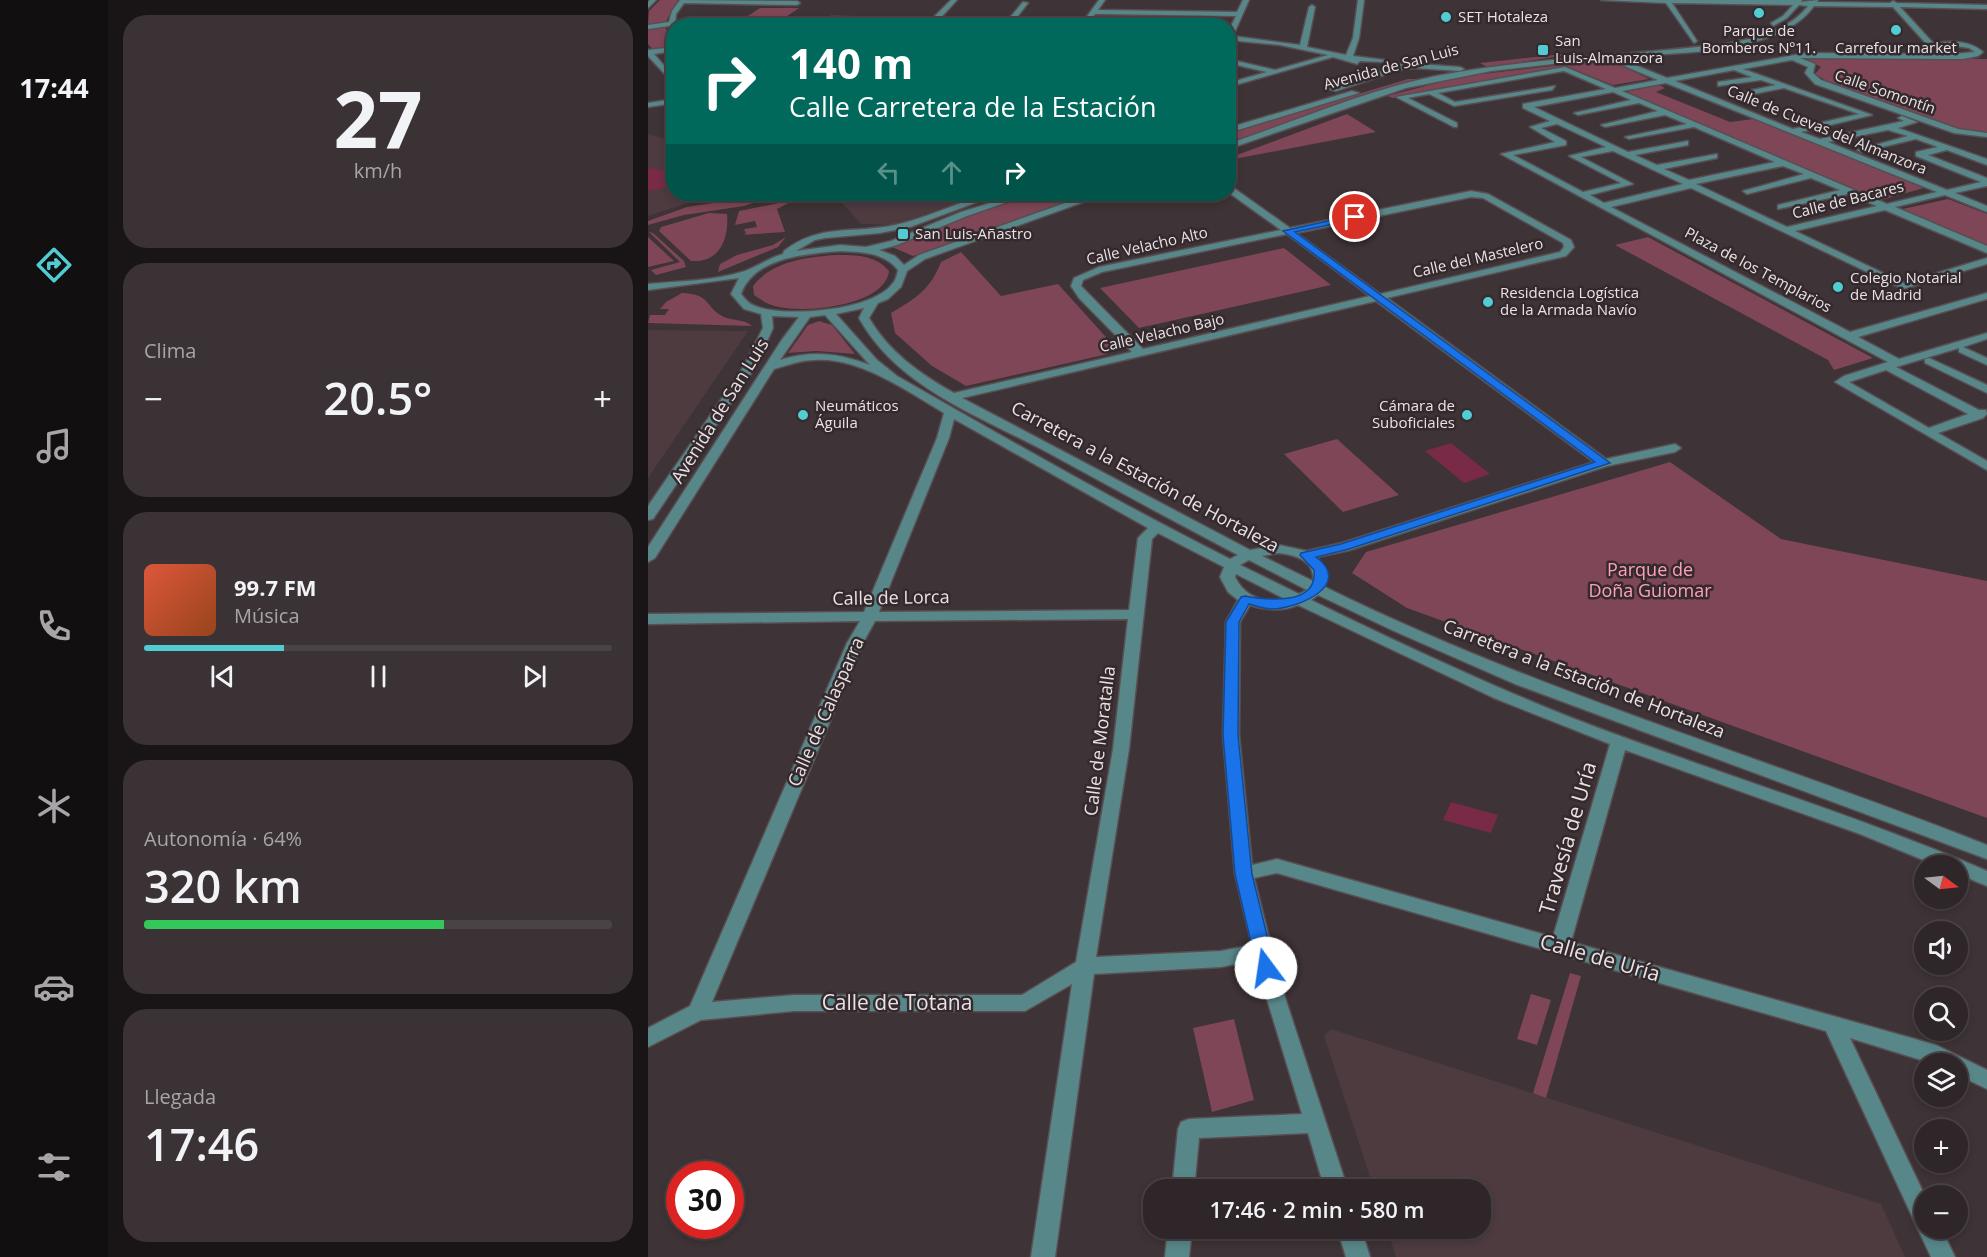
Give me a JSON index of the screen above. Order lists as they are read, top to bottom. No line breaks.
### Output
{"streets":{"street":["Avenida de San Luis","Calle Somontín","Calle de Cuevas del Almanzora","Calle de Bacares","Calle Velacho Alto","Calle del Mastelero","Plaza de los Templarios","Calle Velacho Bajo","Carretera a la Estación de Hortaleza","Calle de Lorca","Calle de Calasparra","Calle de Moratalla","Travesía de Uría","Calle de Uría","Calle de Totana"]},"crossings":[["Avenida de San Luis","Calle de Cuevas del Almanzora"],["Avenida de San Luis","Carretera a la Estación de Hortaleza"],["Calle de Cuevas del Almanzora","Calle de Bacares"],["Calle Velacho Alto","Calle del Mastelero"],["Calle Velacho Alto","Calle Velacho Bajo"],["Calle del Mastelero","Calle Velacho Bajo"],["Calle Velacho Bajo","Carretera a la Estación de Hortaleza"],["Calle Velacho Bajo","Calle de Calasparra"],["Carretera a la Estación de Hortaleza","Calle de Calasparra"],["Carretera a la Estación de Hortaleza","Calle de Moratalla"],["Carretera a la Estación de Hortaleza","Travesía de Uría"],["Calle de Lorca","Calle de Calasparra"],["Calle de Lorca","Calle de Moratalla"],["Calle de Calasparra","Calle de Totana"],["Calle de Moratalla","Calle de Totana"],["Travesía de Uría","Calle de Uría"]],"parks":["Parque de Doña Guiomar"],"places":{"other":["Parque de Bomberos Nº11.","SET Hotaleza","Carrefour market","Colegio Notarial de Madrid","Residencia Logística de la Armada Navío","Neumáticos Águila","Cámara de Suboficiales"],"transit":["San Luis-Almanzora","San Luis-Añastro"]},"north":"right","page":{"tabs":"17:44","tile":[["27","km/h"],"Clima",["Autonomía · 64%","320 km"],["Llegada","17:46"]],"turn":["140 m","Calle Carretera de la Estación"],"heat":["−","20.5°","+"],"song":["99.7 FM","Música"],"map_buttons":["+","−"],"limit":"30","trip":"17:46 · 2 min · 580 m"}}
